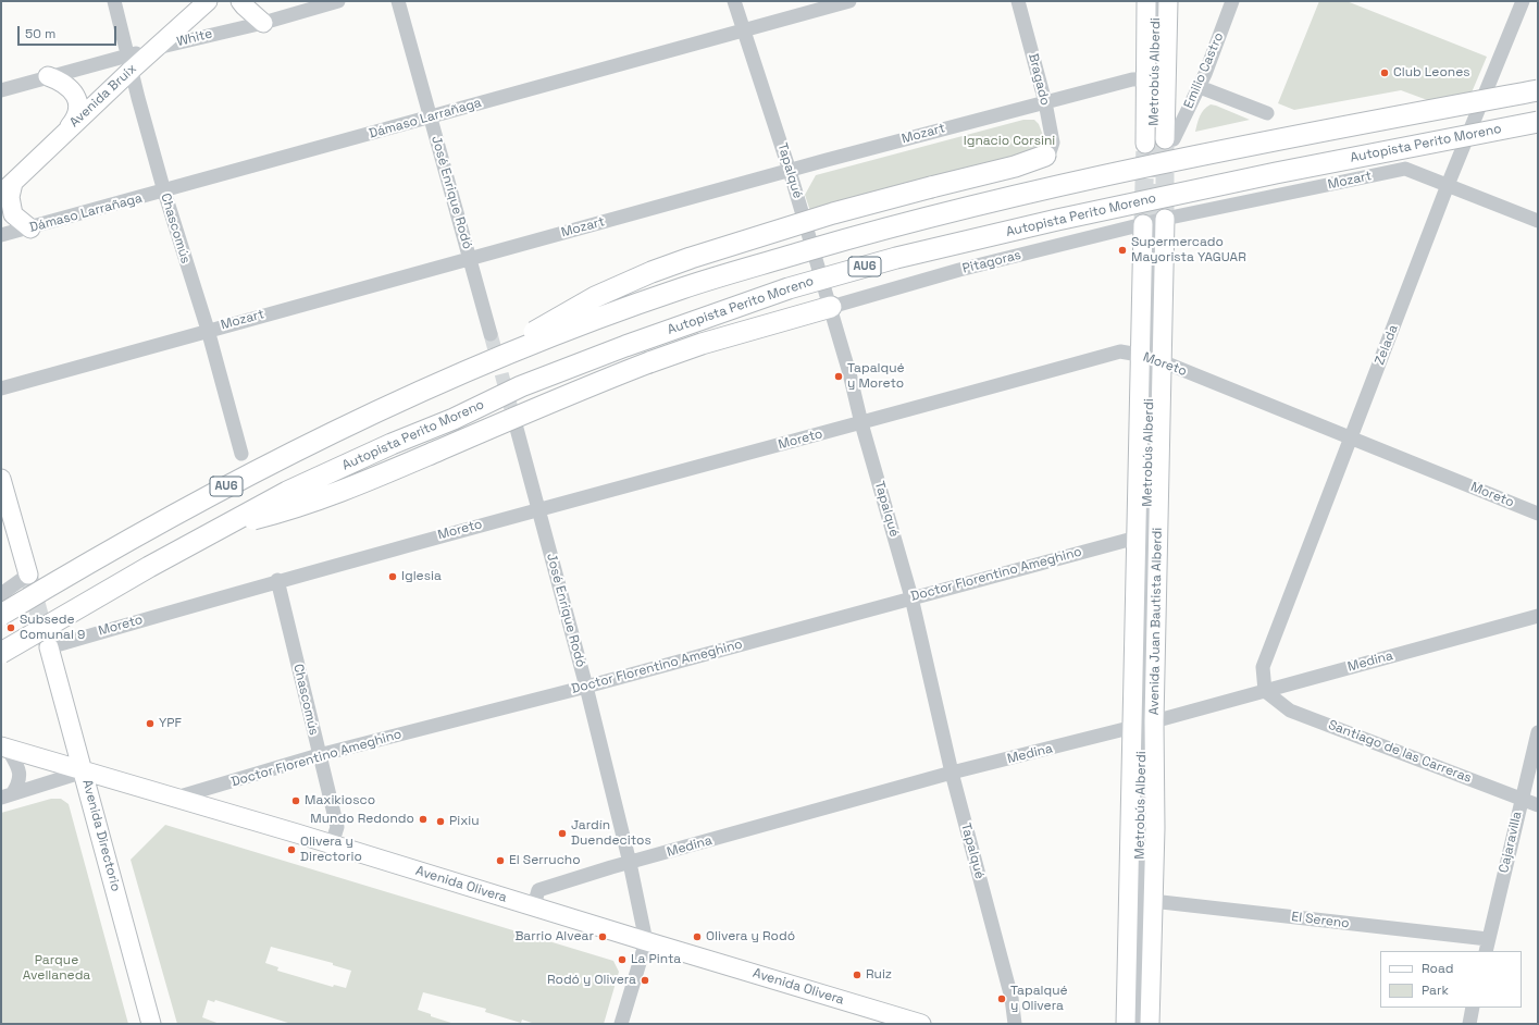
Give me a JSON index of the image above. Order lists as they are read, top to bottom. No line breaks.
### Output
{"streets":{"highway":["Autopista Perito Moreno","AU6"],"main road":["Avenida Bruix","Avenida Juan Bautista Alberdi","Avenida Directorio","Avenida Olivera"],"street":["White","Emilio Castro","Metrobús Alberdi","Bragado","Dámaso Larrañaga","Mozart","Tapalqué","José Enrique Rodó","Chascomús","Pitagoras","Zelada","Moreto","Doctor Florentino Ameghino","Medina","Santiago de las Carreras","Cajaravilla","El Sereno"]},"crossings":[["White","Avenida Bruix"],["Metrobús Alberdi","Mozart"],["Metrobús Alberdi","Avenida Juan Bautista Alberdi"],["Metrobús Alberdi","Medina"],["Bragado","Mozart"],["Avenida Bruix","Chascomús"],["Dámaso Larrañaga","Tapalqué"],["Dámaso Larrañaga","José Enrique Rodó"],["Dámaso Larrañaga","Chascomús"],["Mozart","Tapalqué"],["Mozart","José Enrique Rodó"],["Mozart","Chascomús"],["Mozart","Pitagoras"],["Mozart","Zelada"],["Mozart","Avenida Juan Bautista Alberdi"],["Tapalqué","Pitagoras"],["Tapalqué","Moreto"],["Tapalqué","Doctor Florentino Ameghino"],["Tapalqué","Medina"],["José Enrique Rodó","Moreto"],["José Enrique Rodó","Doctor Florentino Ameghino"],["José Enrique Rodó","Medina"],["José Enrique Rodó","Avenida Olivera"],["Chascomús","Moreto"],["Chascomús","Doctor Florentino Ameghino"],["Chascomús","Avenida Olivera"],["Pitagoras","Avenida Juan Bautista Alberdi"],["Zelada","Moreto"],["Zelada","Medina"],["Zelada","Santiago de las Carreras"],["Moreto","Avenida Juan Bautista Alberdi"],["Moreto","Avenida Directorio"],["Doctor Florentino Ameghino","Avenida Juan Bautista Alberdi"],["Doctor Florentino Ameghino","Avenida Olivera"],["Avenida Juan Bautista Alberdi","Medina"],["Avenida Juan Bautista Alberdi","El Sereno"],["Medina","Santiago de las Carreras"],["Medina","Avenida Olivera"],["Santiago de las Carreras","Cajaravilla"],["Avenida Directorio","Avenida Olivera"],["Cajaravilla","El Sereno"]],"parks":["Ignacio Corsini","Parque Avellaneda"],"places":["Club Leones","Supermercado Mayorista YAGUAR","Tapalqué y Moreto","Iglesia","Subsede Comunal 9","YPF","Maxikiosco","Mundo Redondo","Pixiu","Jardín Duendecitos","Olivera y Directorio","El Serrucho","Barrio Alvear","Olivera y Rodó","La Pinta","Ruiz","Rodó y Olivera","Tapalqué y Olivera"],"legend":["Road","Park"],"scale_bar":"50 m"}
